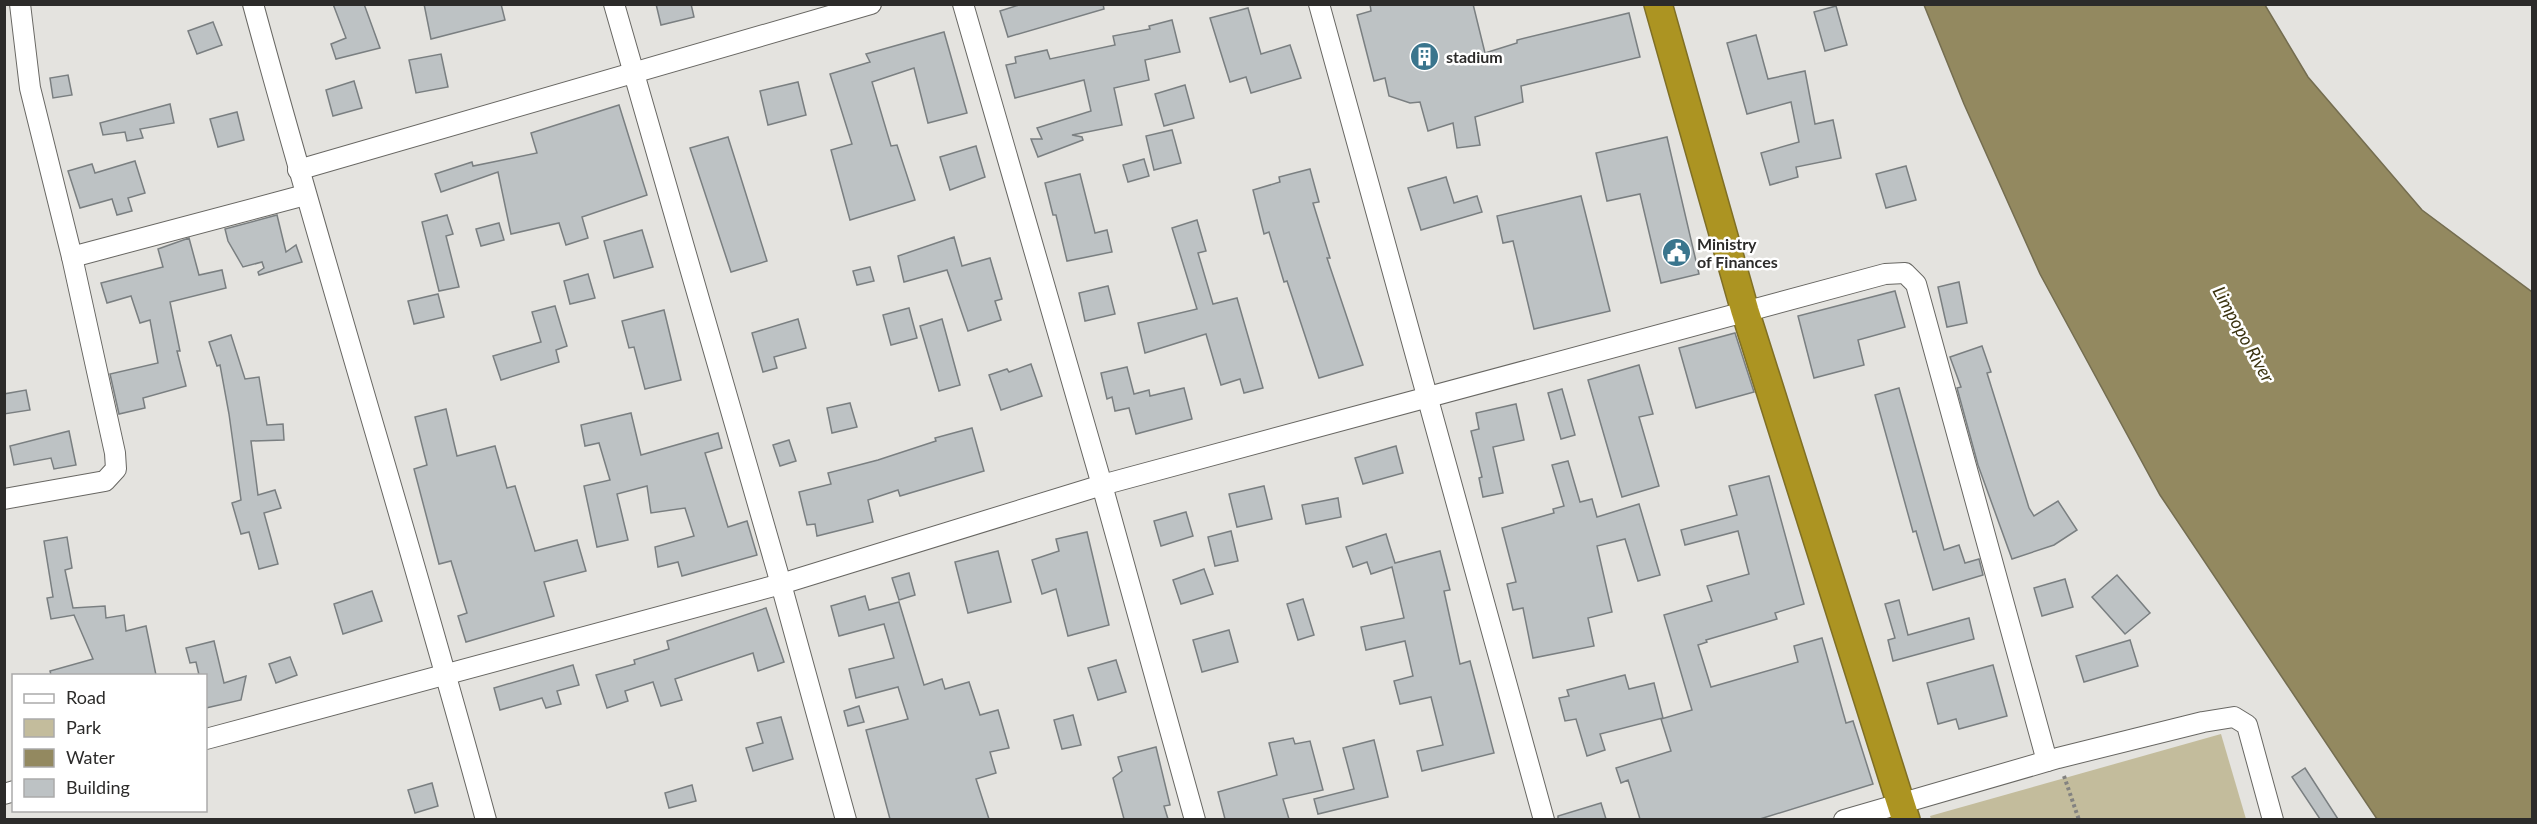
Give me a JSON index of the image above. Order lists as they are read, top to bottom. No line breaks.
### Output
{"water":["Limpopo River"],"places":{"building":["stadium"],"public building":["Ministry of Finances"]},"legend":["Road","Park","Water","Building"]}
